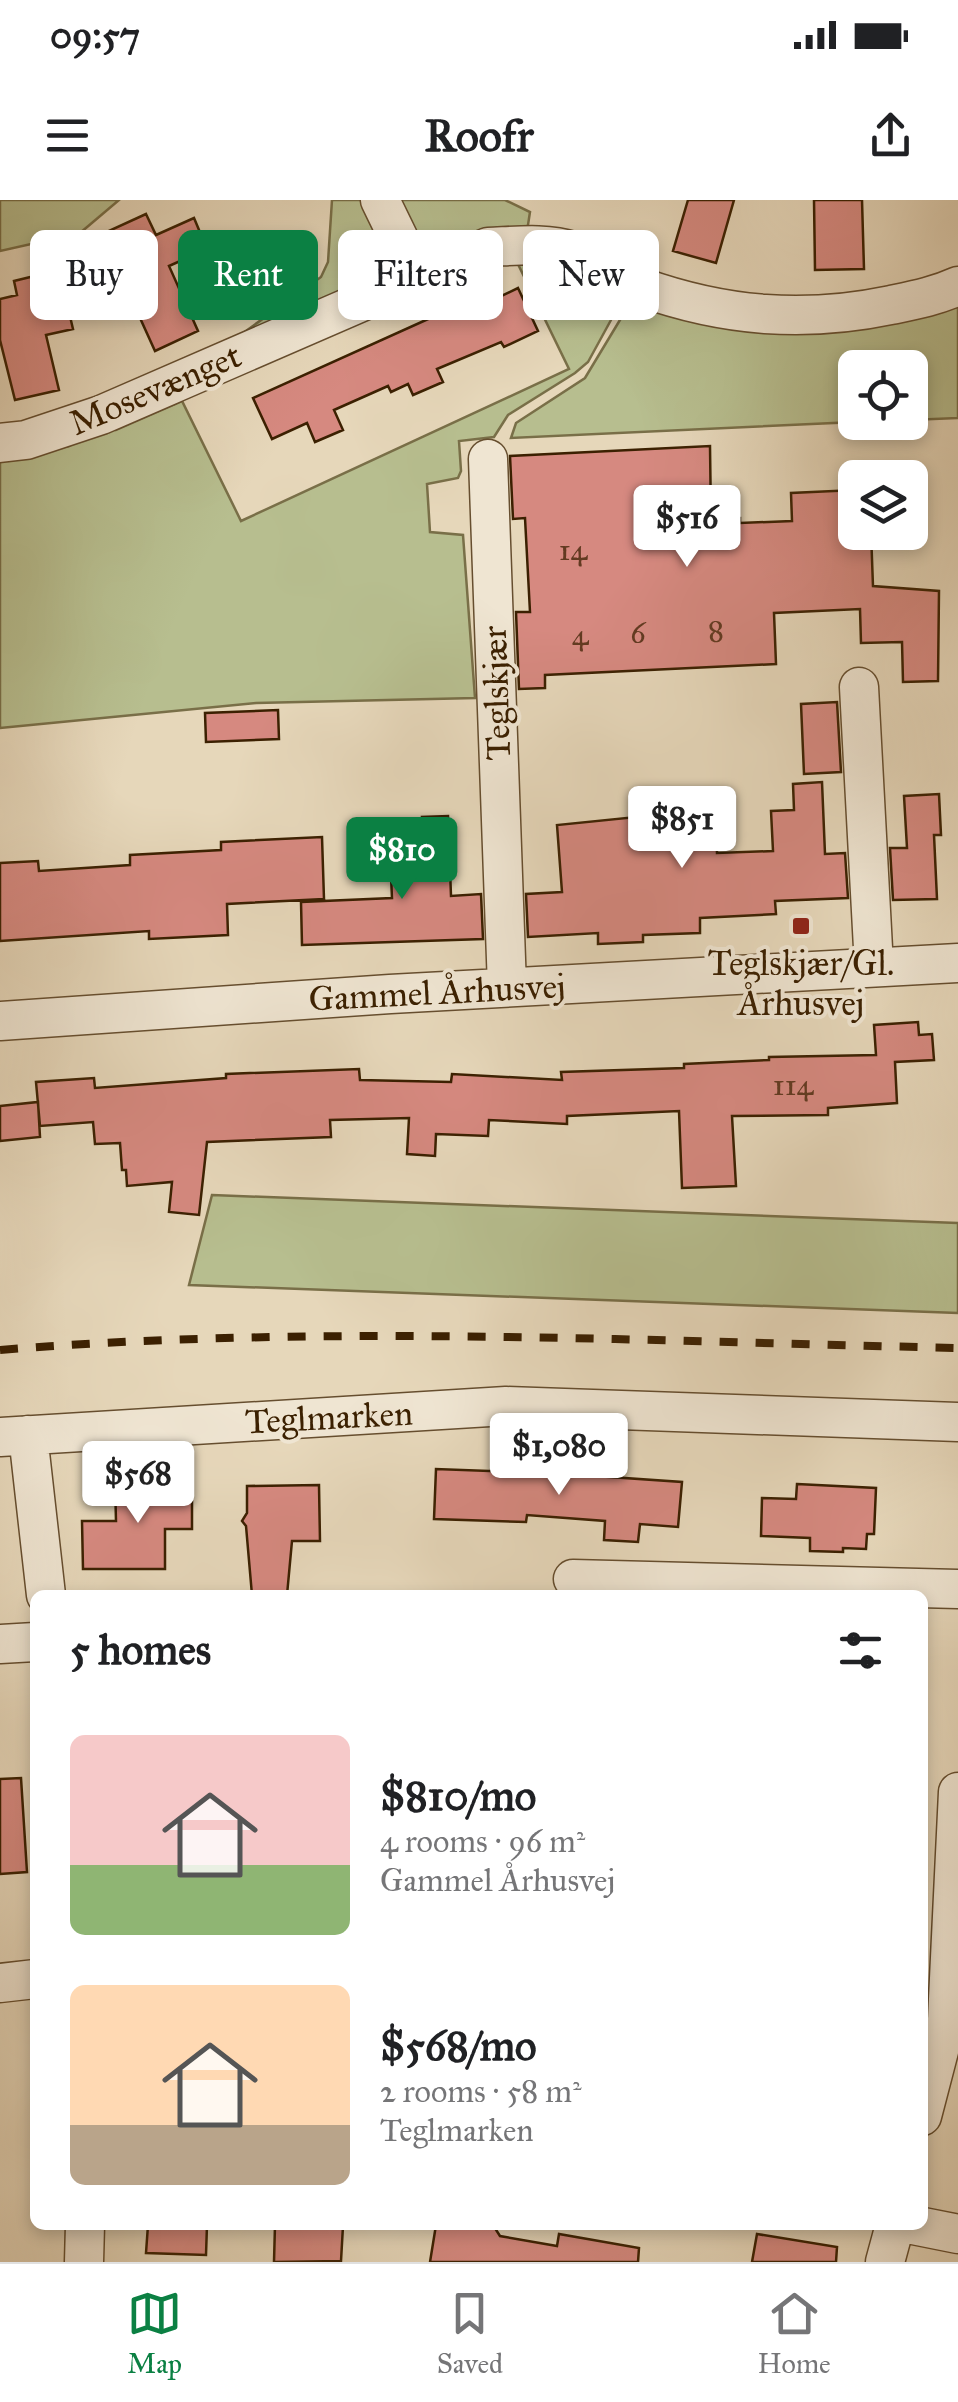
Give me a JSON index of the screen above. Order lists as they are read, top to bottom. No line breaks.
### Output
{"streets":{"street":["Mosevænget","Teglskjær","Gammel Århusvej","Teglmarken"]},"crossings":[["Teglskjær","Gammel Århusvej"]],"places":{"transit":["Teglskjær/Gl. Århusvej"]},"house_numbers":["14","8","6","4","114"],"page":{"status":"09:57","header":"Roofr","chip":["Buy","Rent","Filters","New"],"price":["$516","$851","$810","$1,080","$568"],"heading":"5 homes","list":[{"name":"$810/mo","note":"4 rooms · 96 m² · Gammel Århusvej"},{"name":"$568/mo","note":"2 rooms · 58 m² · Teglmarken"}],"tabs":["Map","Saved","Home"]}}
